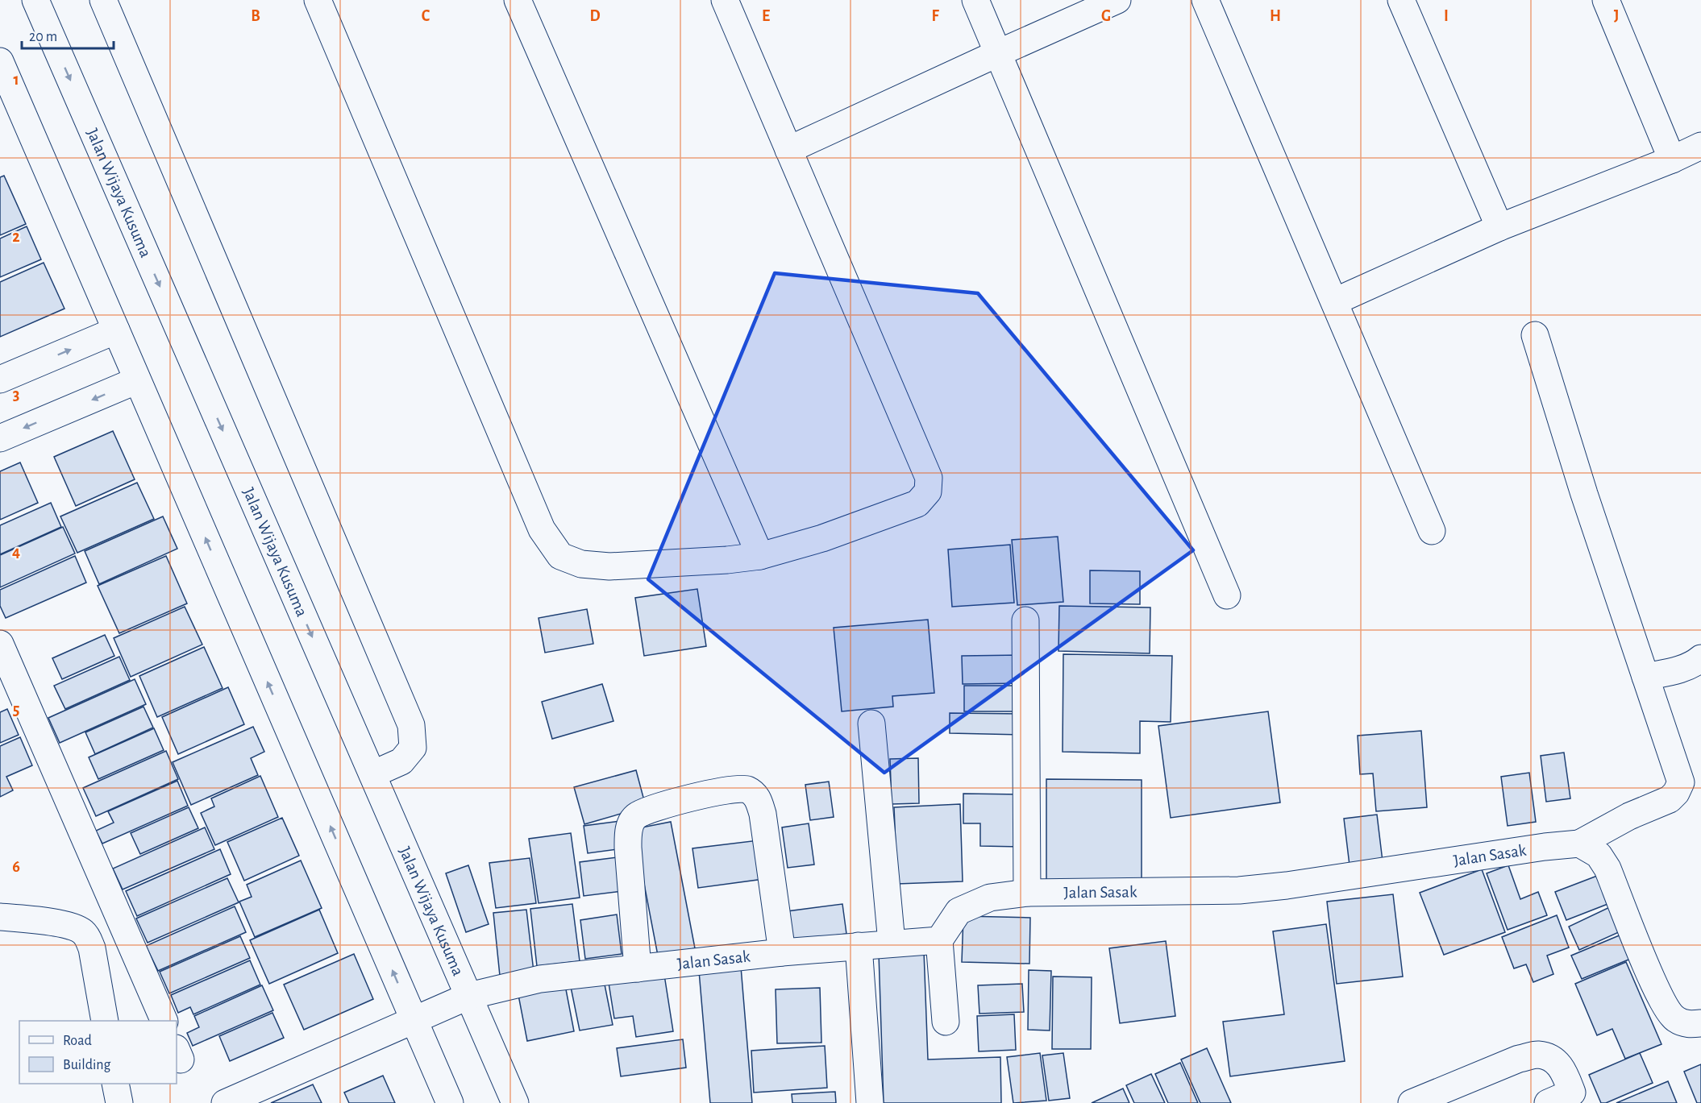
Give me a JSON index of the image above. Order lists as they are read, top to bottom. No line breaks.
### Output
{"streets":{"street":["Jalan Wijaya Kusuma","Jalan Sasak"]},"crossings":[["Jalan Wijaya Kusuma","Jalan Sasak"]],"legend":["Road","Building"],"scale_bar":"20 m","grid":{"columns":["B","C","D","E","F","G","H","I","J"],"rows":["1","2","3","4","5","6"]}}
